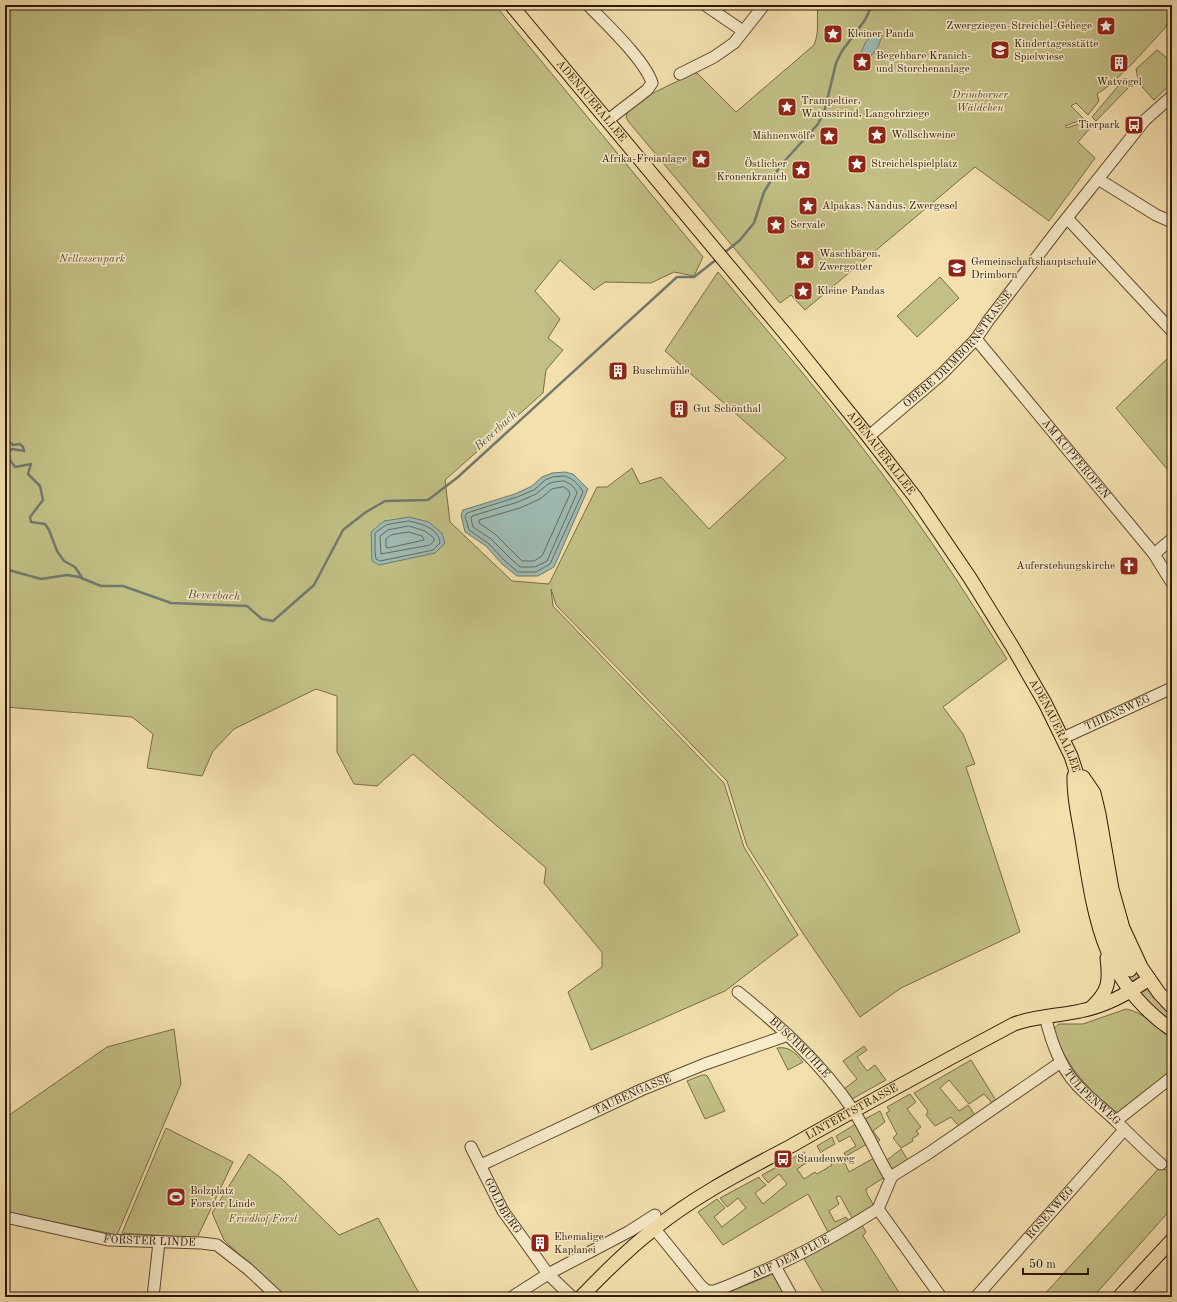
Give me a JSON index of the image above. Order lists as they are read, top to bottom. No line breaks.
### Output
{"streets":{"main road":["ADENAUERALLEE","LINTERTSTRASSE"],"street":["OBERE DRIMBORNSTRASSE","AM KUPFEROFEN","THIENSWEG","BUSCHMÜHLE","TAUBENGASSE","TULPENWEG","GOLDBERG","ROSENWEG","FORSTER LINDE","AUF DEM PLUE"]},"crossings":[["ADENAUERALLEE","OBERE DRIMBORNSTRASSE"],["ADENAUERALLEE","THIENSWEG"],["OBERE DRIMBORNSTRASSE","AM KUPFEROFEN"],["BUSCHMÜHLE","TAUBENGASSE"],["BUSCHMÜHLE","LINTERTSTRASSE"],["TAUBENGASSE","GOLDBERG"],["TULPENWEG","LINTERTSTRASSE"],["TULPENWEG","ROSENWEG"],["LINTERTSTRASSE","AUF DEM PLUE"]],"water":["Beverbach"],"parks":["Drimborner Wäldchen","Nellessenpark","Friedhof Forst"],"places":{"place":["Zwergziegen-Streichel-Gehege","Kleiner Panda","Begehbare Kranich- und Storchenanlage","Trampeltier, Watussirind, Langohrziege","Wollschweine","Mähnenwölfe","Afrika-Freianlage","Streichelspielplatz","Östlicher Kronenkranich","Alpakas, Nandus, Zwergesel","Servale","Waschbären, Zwergotter","Kleine Pandas"],"school or university":["Kindertagesstätte Spielwiese","Gemeinschaftshauptschule Drimborn"],"building":["Watvögel","Buschmühle","Gut Schönthal","Ehemalige Kaplanei"],"bus stop":["Tierpark","Staudenweg"],"church":["Auferstehungskirche"],"sports":["Bolzplatz Forster Linde"]},"scale_bar":"50 m"}
